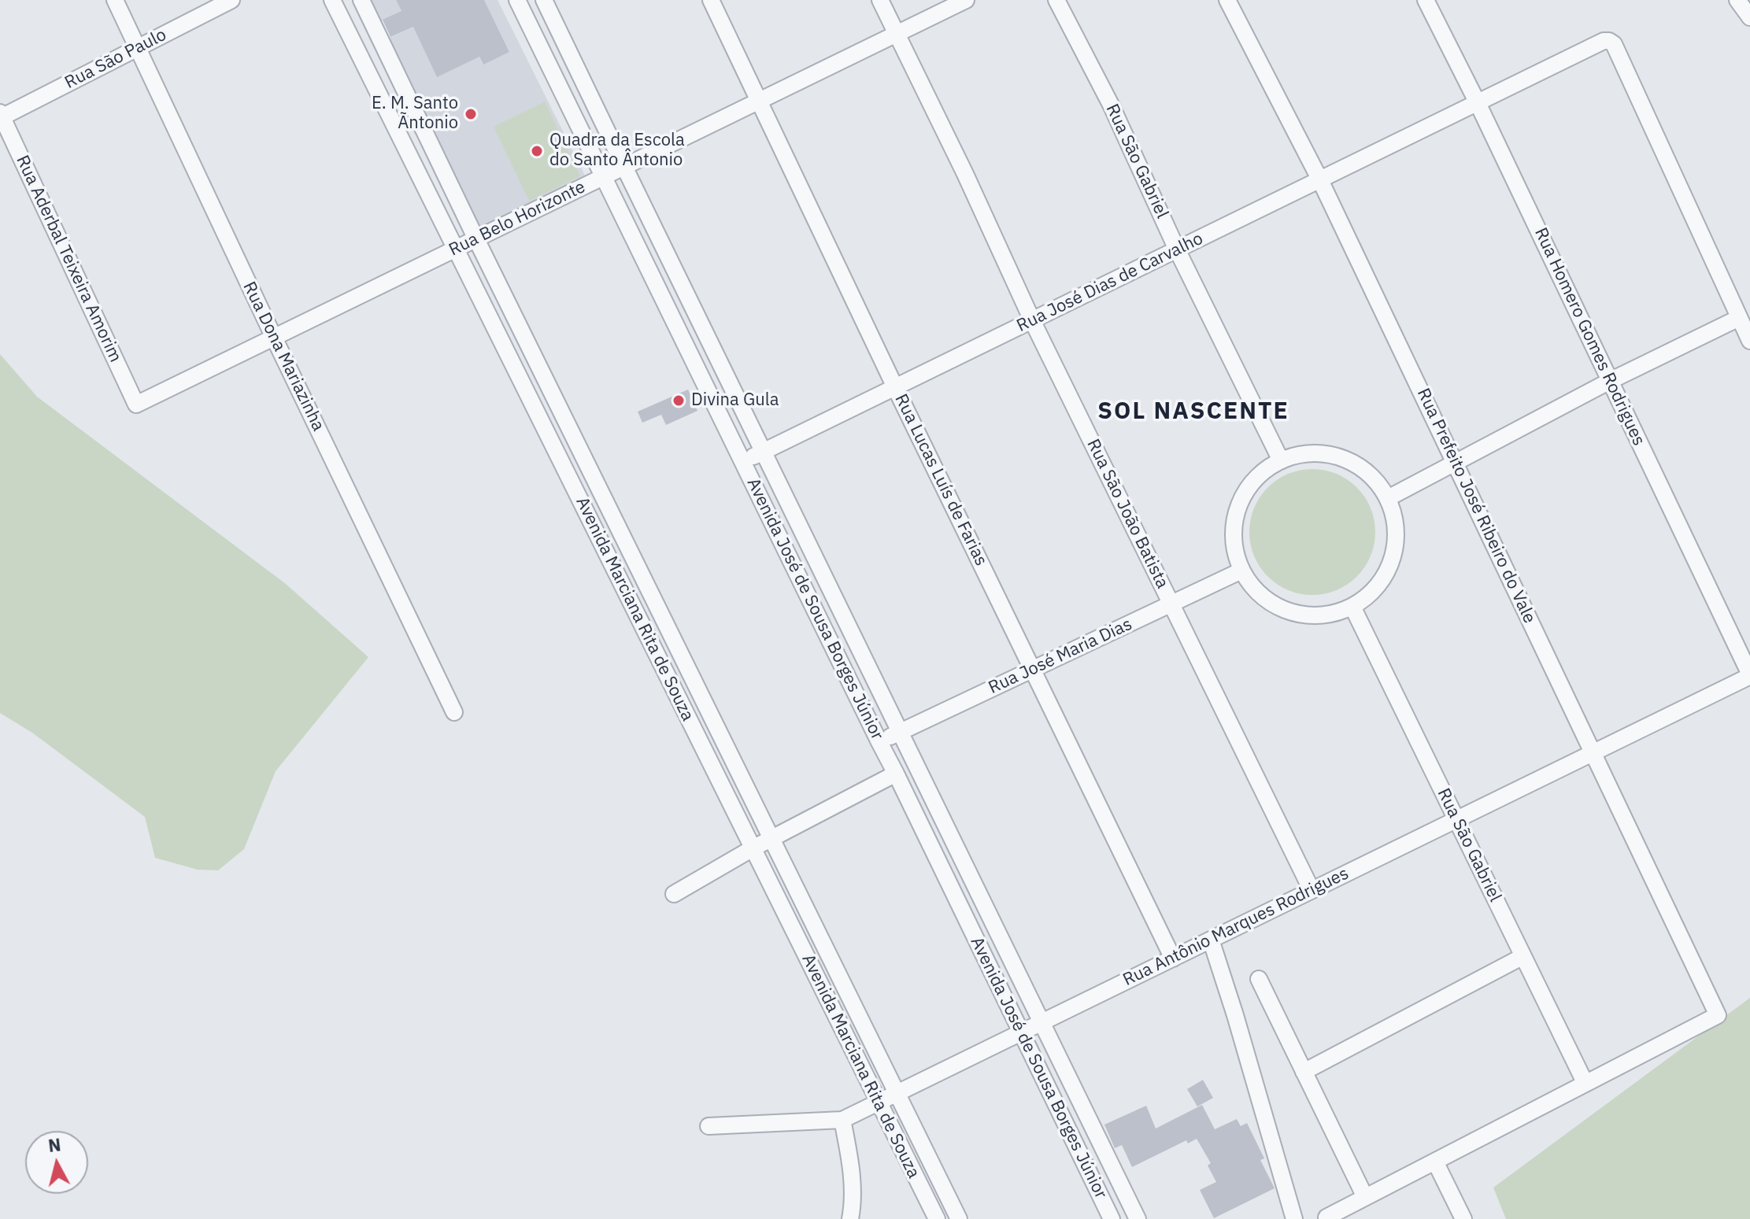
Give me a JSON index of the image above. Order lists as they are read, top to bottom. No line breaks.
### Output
{"streets":{"street":["Rua São Paulo","Rua São Gabriel","Rua Belo Horizonte","Rua Aderbal Teixeira Amorim","Rua José Dias de Carvalho","Rua Homero Gomes Rodrigues","Rua Dona Mariazinha","Rua Lucas Luís de Farias","Rua Prefeito José Ribeiro do Vale","Rua São João Batista","Avenida Marciana Rita de Souza","Avenida José de Sousa Borges Júnior","Rua José Maria Dias","Rua Antônio Marques Rodrigues"]},"crossings":[["Rua São Paulo","Rua Aderbal Teixeira Amorim"],["Rua São Paulo","Rua Dona Mariazinha"],["Rua São Gabriel","Rua José Dias de Carvalho"],["Rua São Gabriel","Rua Prefeito José Ribeiro do Vale"],["Rua São Gabriel","Rua José Maria Dias"],["Rua São Gabriel","Rua Antônio Marques Rodrigues"],["Rua Belo Horizonte","Rua Aderbal Teixeira Amorim"],["Rua Belo Horizonte","Rua Dona Mariazinha"],["Rua Belo Horizonte","Rua Lucas Luís de Farias"],["Rua Belo Horizonte","Rua São João Batista"],["Rua Belo Horizonte","Avenida Marciana Rita de Souza"],["Rua Belo Horizonte","Avenida José de Sousa Borges Júnior"],["Rua José Dias de Carvalho","Rua Homero Gomes Rodrigues"],["Rua José Dias de Carvalho","Rua Lucas Luís de Farias"],["Rua José Dias de Carvalho","Rua Prefeito José Ribeiro do Vale"],["Rua José Dias de Carvalho","Rua São João Batista"],["Rua José Dias de Carvalho","Avenida José de Sousa Borges Júnior"],["Rua Homero Gomes Rodrigues","Rua Antônio Marques Rodrigues"],["Rua Lucas Luís de Farias","Rua José Maria Dias"],["Rua Lucas Luís de Farias","Rua Antônio Marques Rodrigues"],["Rua Prefeito José Ribeiro do Vale","Rua Antônio Marques Rodrigues"],["Rua São João Batista","Rua José Maria Dias"],["Rua São João Batista","Rua Antônio Marques Rodrigues"],["Avenida Marciana Rita de Souza","Rua Antônio Marques Rodrigues"],["Avenida José de Sousa Borges Júnior","Rua José Maria Dias"],["Avenida José de Sousa Borges Júnior","Rua Antônio Marques Rodrigues"]],"districts":["SOL NASCENTE"],"places":["E. M. Santo Ãntonio","Quadra da Escola do Santo Ântonio","Divina Gula"],"north":"top"}
